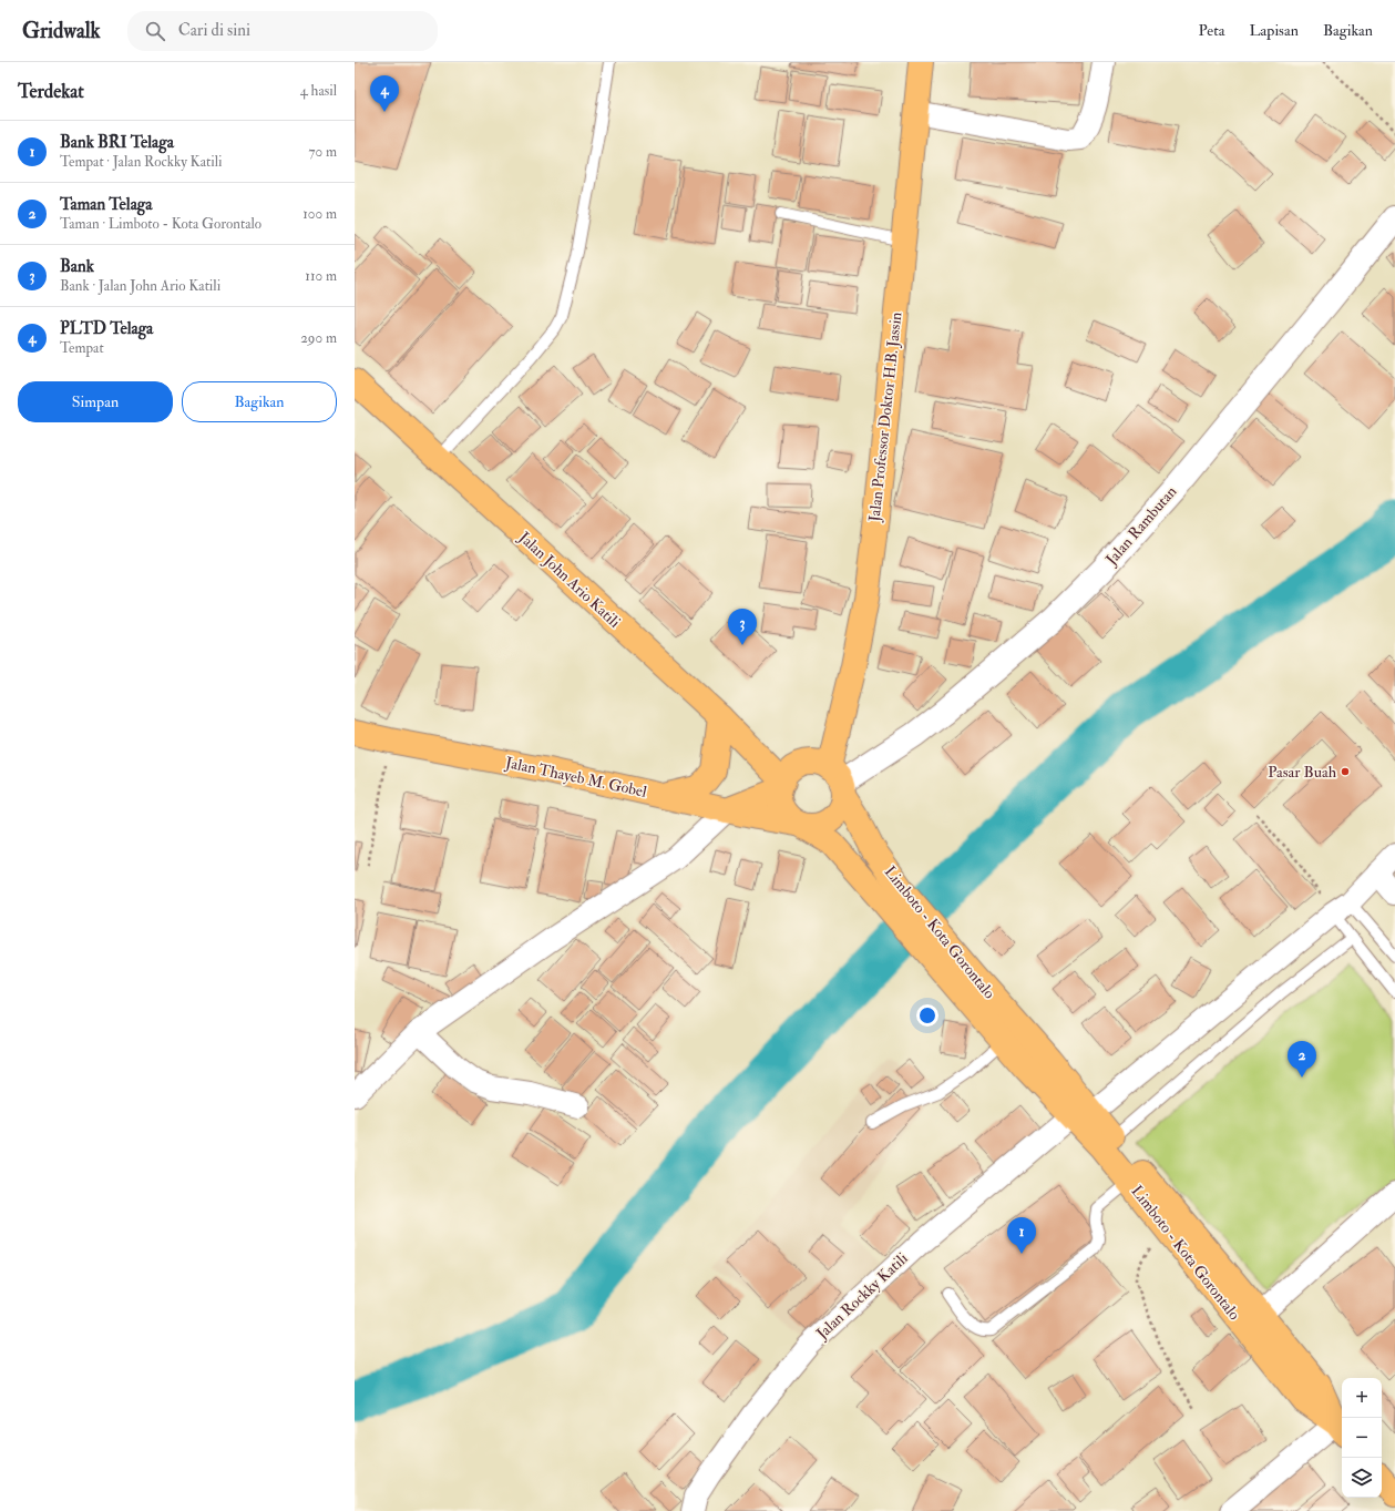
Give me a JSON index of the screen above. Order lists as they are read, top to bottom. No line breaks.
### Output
{"streets":{"main road":["Jalan Professor Doktor H.B. Jassin","Jalan John Ario Katili","Jalan Thayeb M. Gobel","Limboto - Kota Gorontalo"],"street":["Jalan Rambutan","Jalan Rockky Katili"]},"crossings":[["Jalan Professor Doktor H.B. Jassin","Jalan Rambutan"],["Jalan Professor Doktor H.B. Jassin","Jalan John Ario Katili"],["Jalan Professor Doktor H.B. Jassin","Jalan Thayeb M. Gobel"],["Jalan Professor Doktor H.B. Jassin","Limboto - Kota Gorontalo"],["Jalan Rambutan","Jalan John Ario Katili"],["Jalan Rambutan","Jalan Thayeb M. Gobel"],["Jalan Rambutan","Limboto - Kota Gorontalo"],["Jalan John Ario Katili","Jalan Thayeb M. Gobel"],["Jalan John Ario Katili","Limboto - Kota Gorontalo"],["Jalan Thayeb M. Gobel","Limboto - Kota Gorontalo"],["Limboto - Kota Gorontalo","Jalan Rockky Katili"]],"places":["Pasar Buah"],"page":{"header":"Gridwalk","search":"Cari di sini","nav":["Peta","Lapisan","Bagikan"],"heading":["Terdekat","4 hasil"],"pins":["4","3","2","1"],"list":[{"mark":"1","name":"Bank BRI Telaga","note":"Tempat · Jalan Rockky Katili","value":"70 m"},{"mark":"2","name":"Taman Telaga","note":"Taman · Limboto - Kota Gorontalo","value":"100 m"},{"mark":"3","name":"Bank","note":"Bank · Jalan John Ario Katili","value":"110 m"},{"mark":"4","name":"PLTD Telaga","note":"Tempat","value":"290 m"}],"buttons":["Simpan","Bagikan"],"map_buttons":["+","−"]}}
